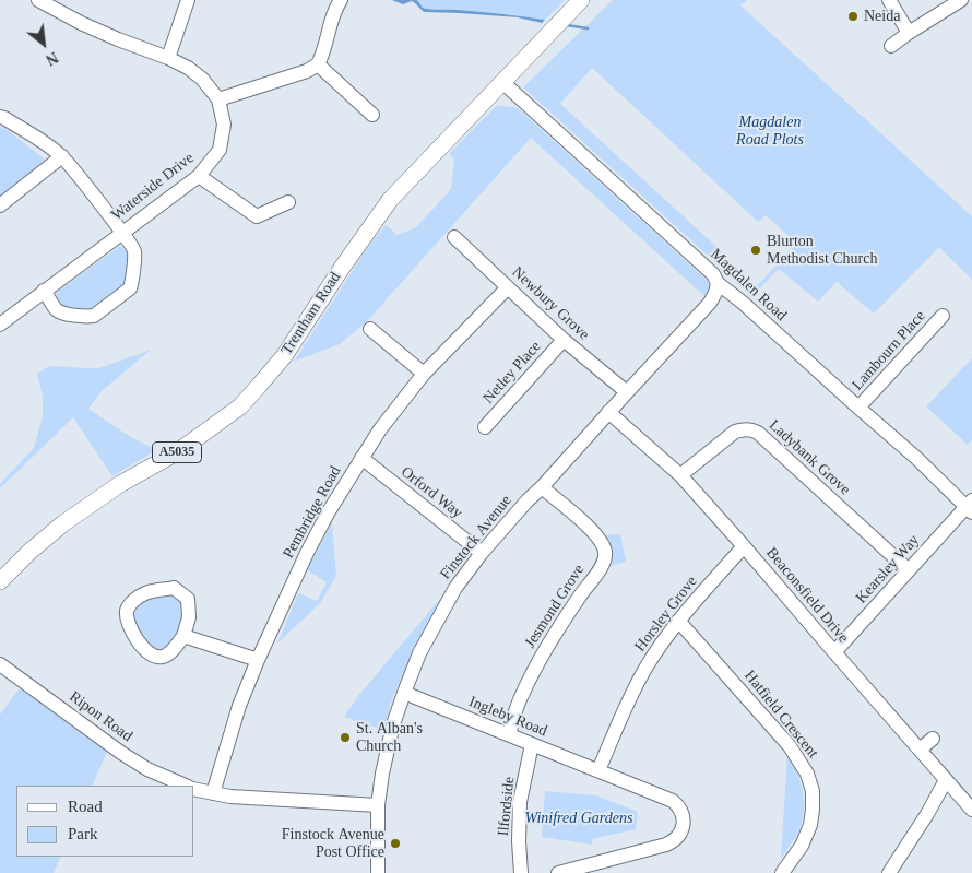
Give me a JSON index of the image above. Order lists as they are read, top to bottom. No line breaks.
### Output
{"streets":{"main road":["Trentham Road","A5035"],"street":["Waterside Drive","Magdalen Road","Newbury Grove","Lambourn Place","Netley Place","Ladybank Grove","Orford Way","Pembridge Road","Finstock Avenue","Kearsley Way","Beaconsfield Drive","Jesmond Grove","Horsley Grove","Hatfield Crescent","Ripon Road","Ingleby Road","Ilfordside"]},"crossings":[["Magdalen Road","Trentham Road"],["Magdalen Road","Lambourn Place"],["Magdalen Road","Finstock Avenue"],["Magdalen Road","Kearsley Way"],["Newbury Grove","Netley Place"],["Newbury Grove","Pembridge Road"],["Newbury Grove","Finstock Avenue"],["Ladybank Grove","Kearsley Way"],["Ladybank Grove","Beaconsfield Drive"],["Orford Way","Pembridge Road"],["Orford Way","Finstock Avenue"],["Finstock Avenue","Beaconsfield Drive"],["Finstock Avenue","Jesmond Grove"],["Finstock Avenue","Ingleby Road"],["Kearsley Way","Beaconsfield Drive"],["Beaconsfield Drive","Horsley Grove"],["Jesmond Grove","Ingleby Road"],["Horsley Grove","Hatfield Crescent"],["Horsley Grove","Ingleby Road"],["Ingleby Road","Ilfordside"]],"parks":["Magdalen Road Plots","Winifred Gardens"],"places":["Neida","Blurton Methodist Church","St. Alban's Church","Finstock Avenue Post Office"],"legend":["Road","Park"],"north":"bottom right"}
